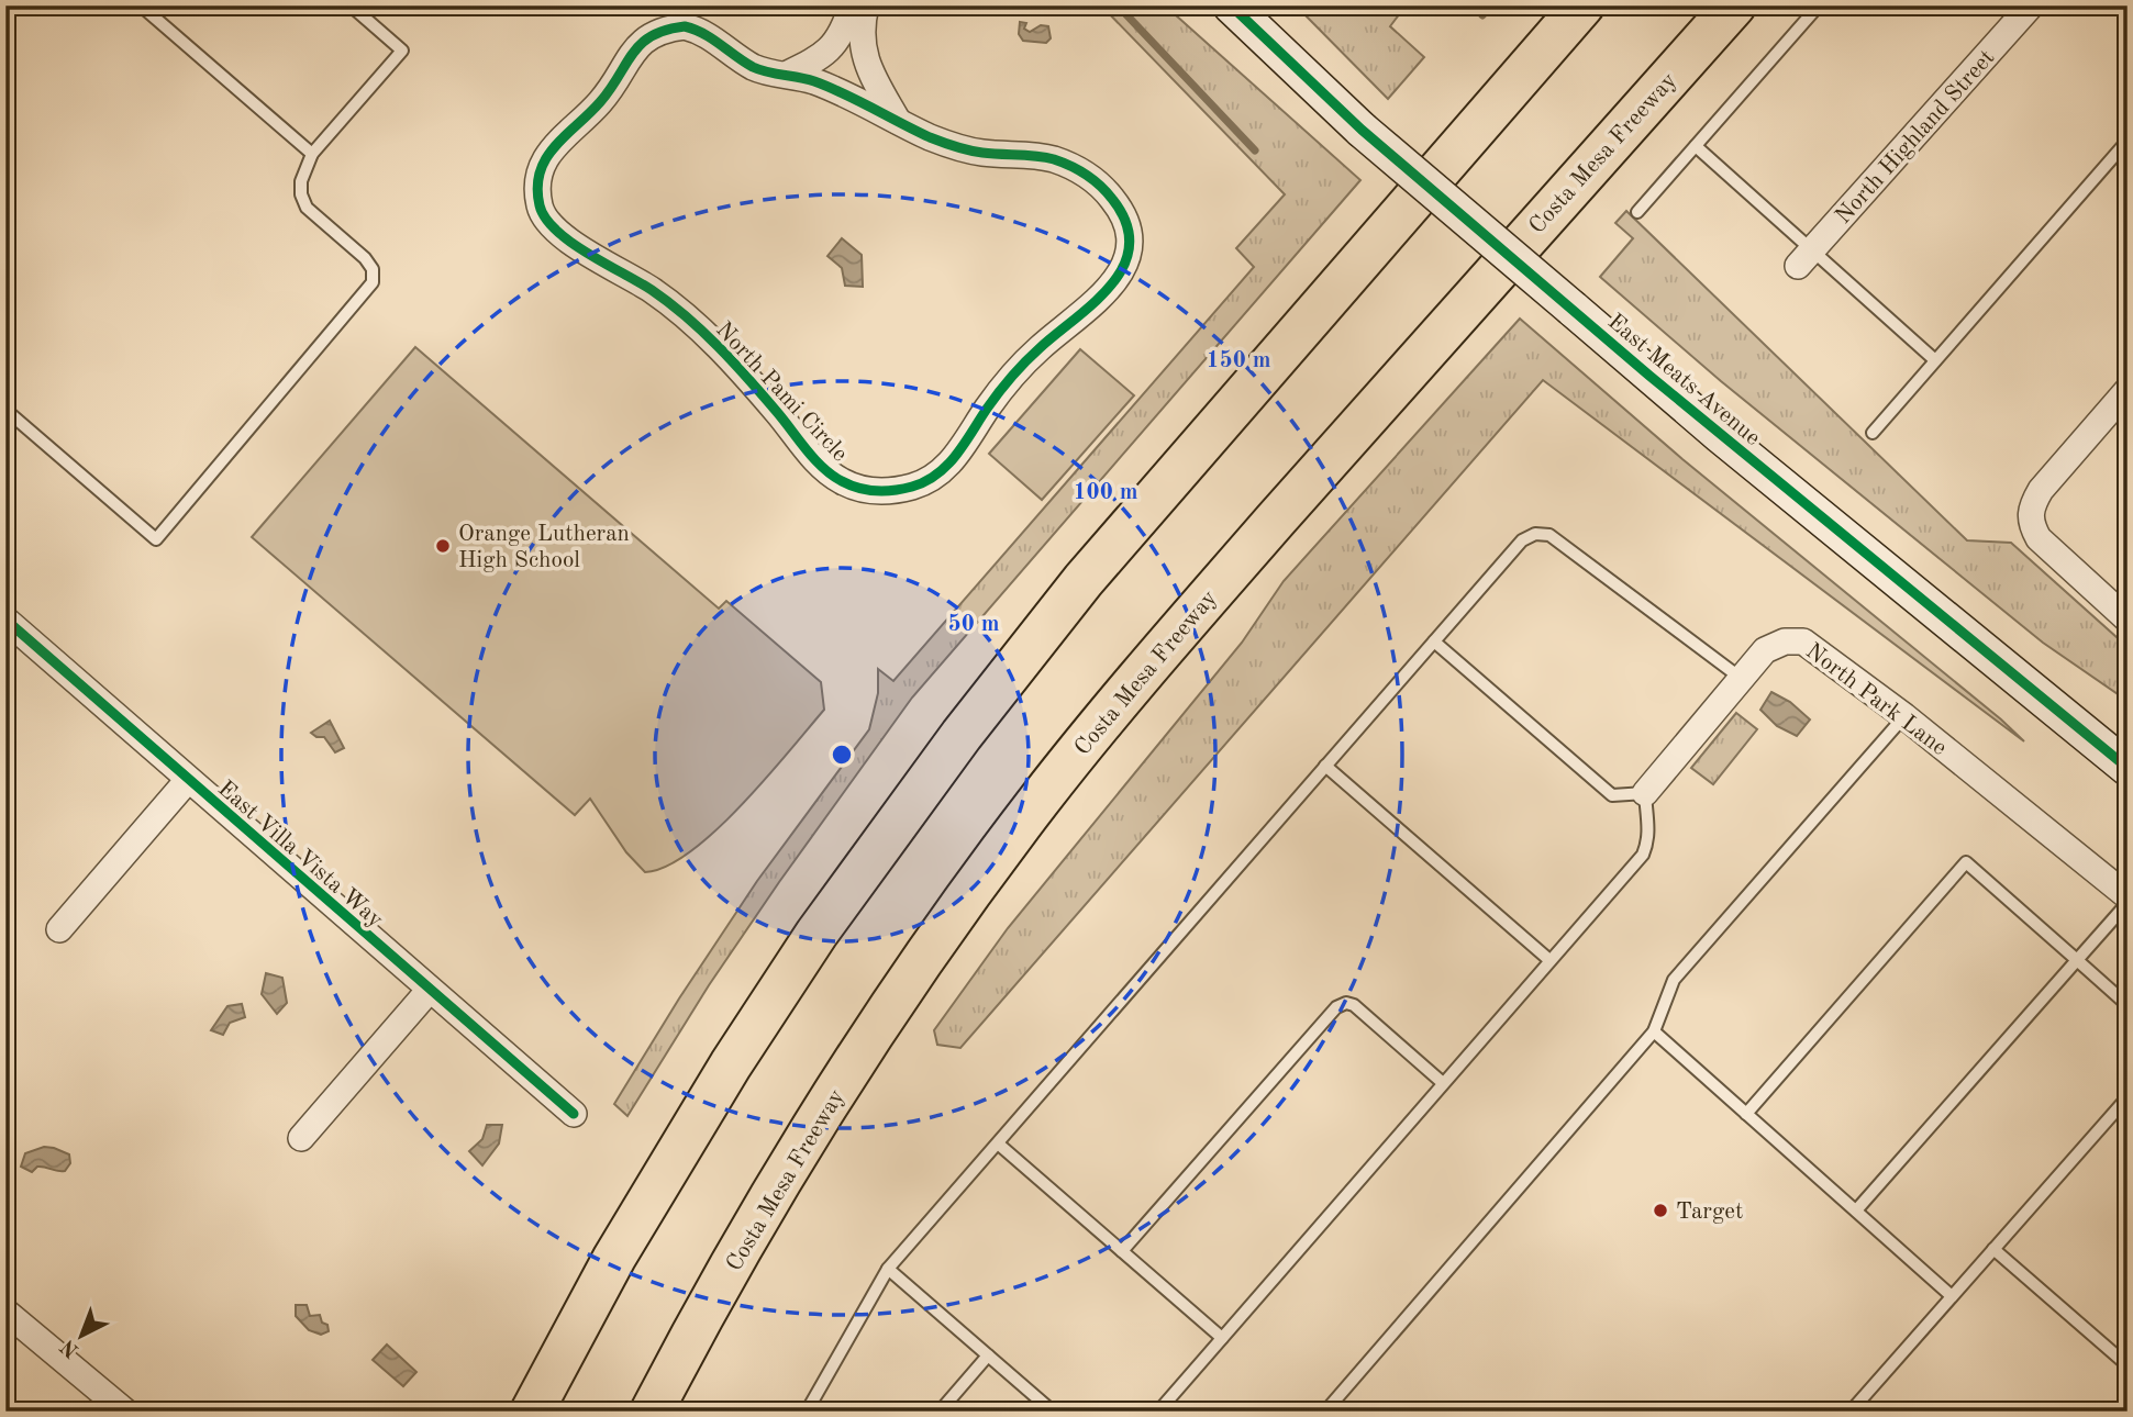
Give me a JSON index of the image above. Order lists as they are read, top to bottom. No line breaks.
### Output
{"streets":{"highway":["Costa Mesa Freeway"],"street":["North Highland Street","East Meats Avenue","North Pami Circle","North Park Lane","East Villa Vista Way"]},"places":["Orange Lutheran High School","Target"],"north":"bottom left","rings":["150 m","100 m","50 m"]}
